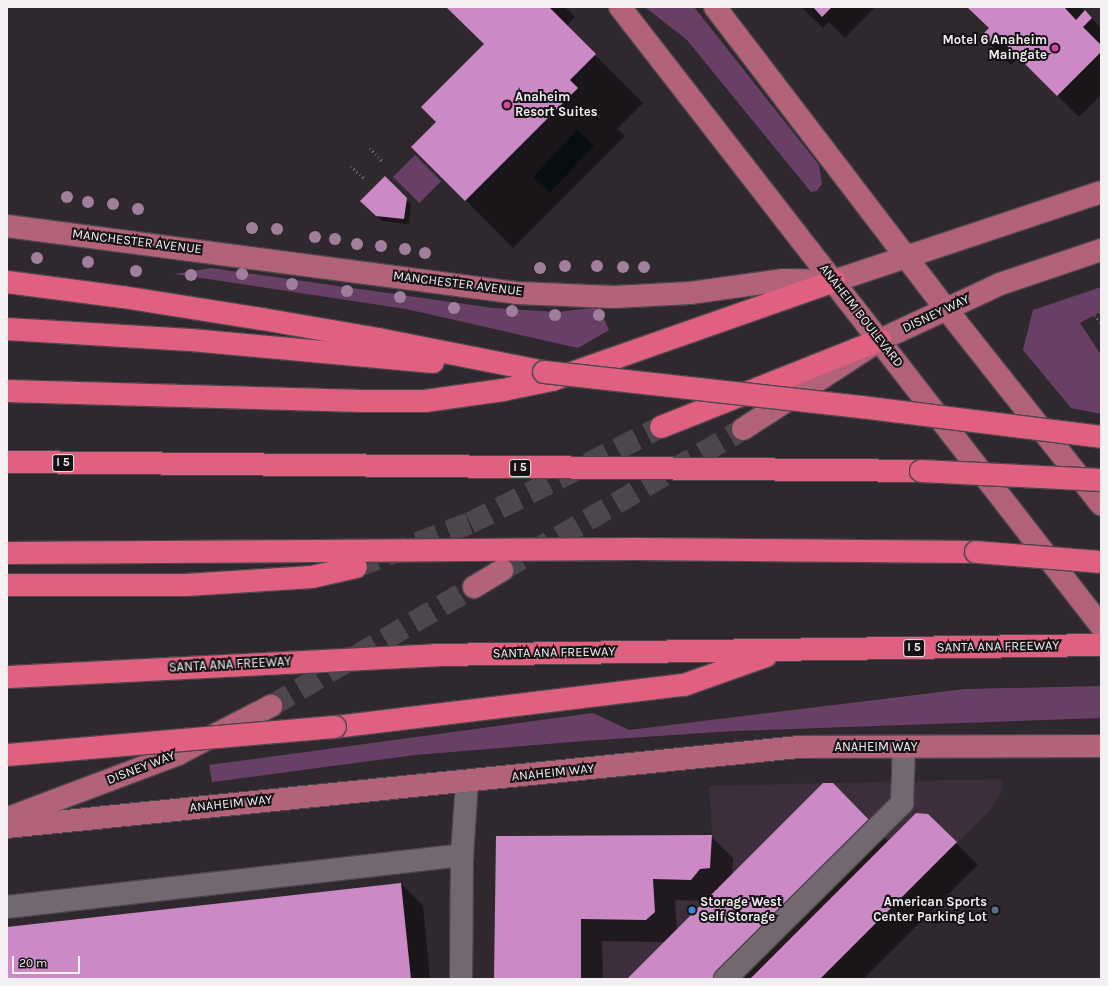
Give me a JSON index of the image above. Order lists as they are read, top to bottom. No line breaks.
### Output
{"streets":{"highway":["I 5","SANTA ANA FREEWAY"],"main road":["MANCHESTER AVENUE","DISNEY WAY","ANAHEIM BOULEVARD","ANAHEIM WAY"]},"crossings":[["MANCHESTER AVENUE","ANAHEIM BOULEVARD"],["DISNEY WAY","ANAHEIM BOULEVARD"]],"places":["Motel 6 Anaheim Maingate","Anaheim Resort Suites","Storage West Self Storage","American Sports Center Parking Lot"],"scale_bar":"20 m"}
